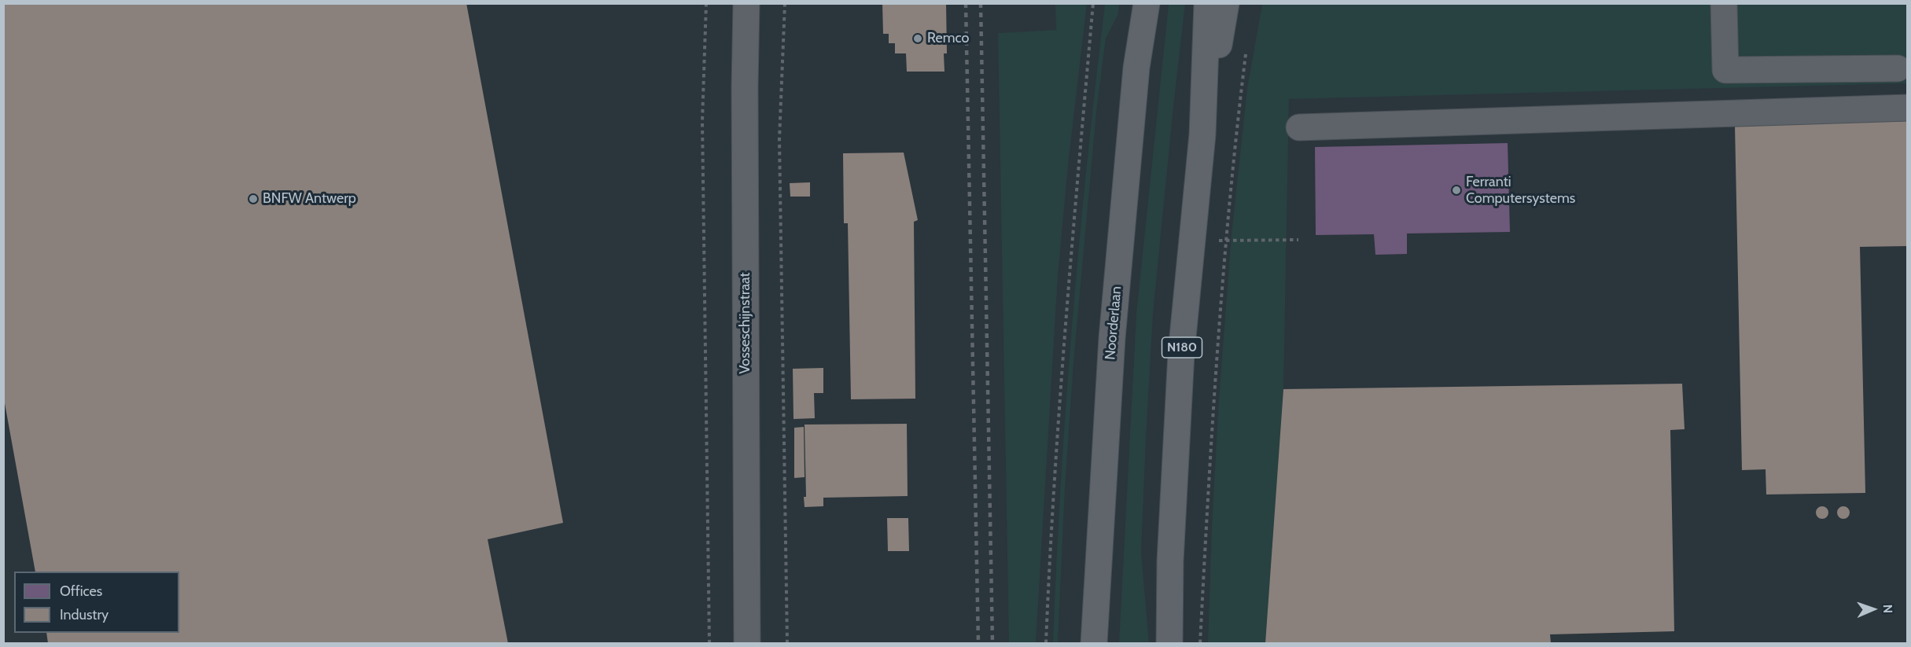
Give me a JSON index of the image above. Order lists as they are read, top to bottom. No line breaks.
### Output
{"streets":{"main road":["Noorderlaan","N180"],"street":["Vosseschijnstraat"]},"places":["Remco","Ferranti Computersystems","BNFW Antwerp"],"legend":["Offices","Industry"],"north":"right"}
